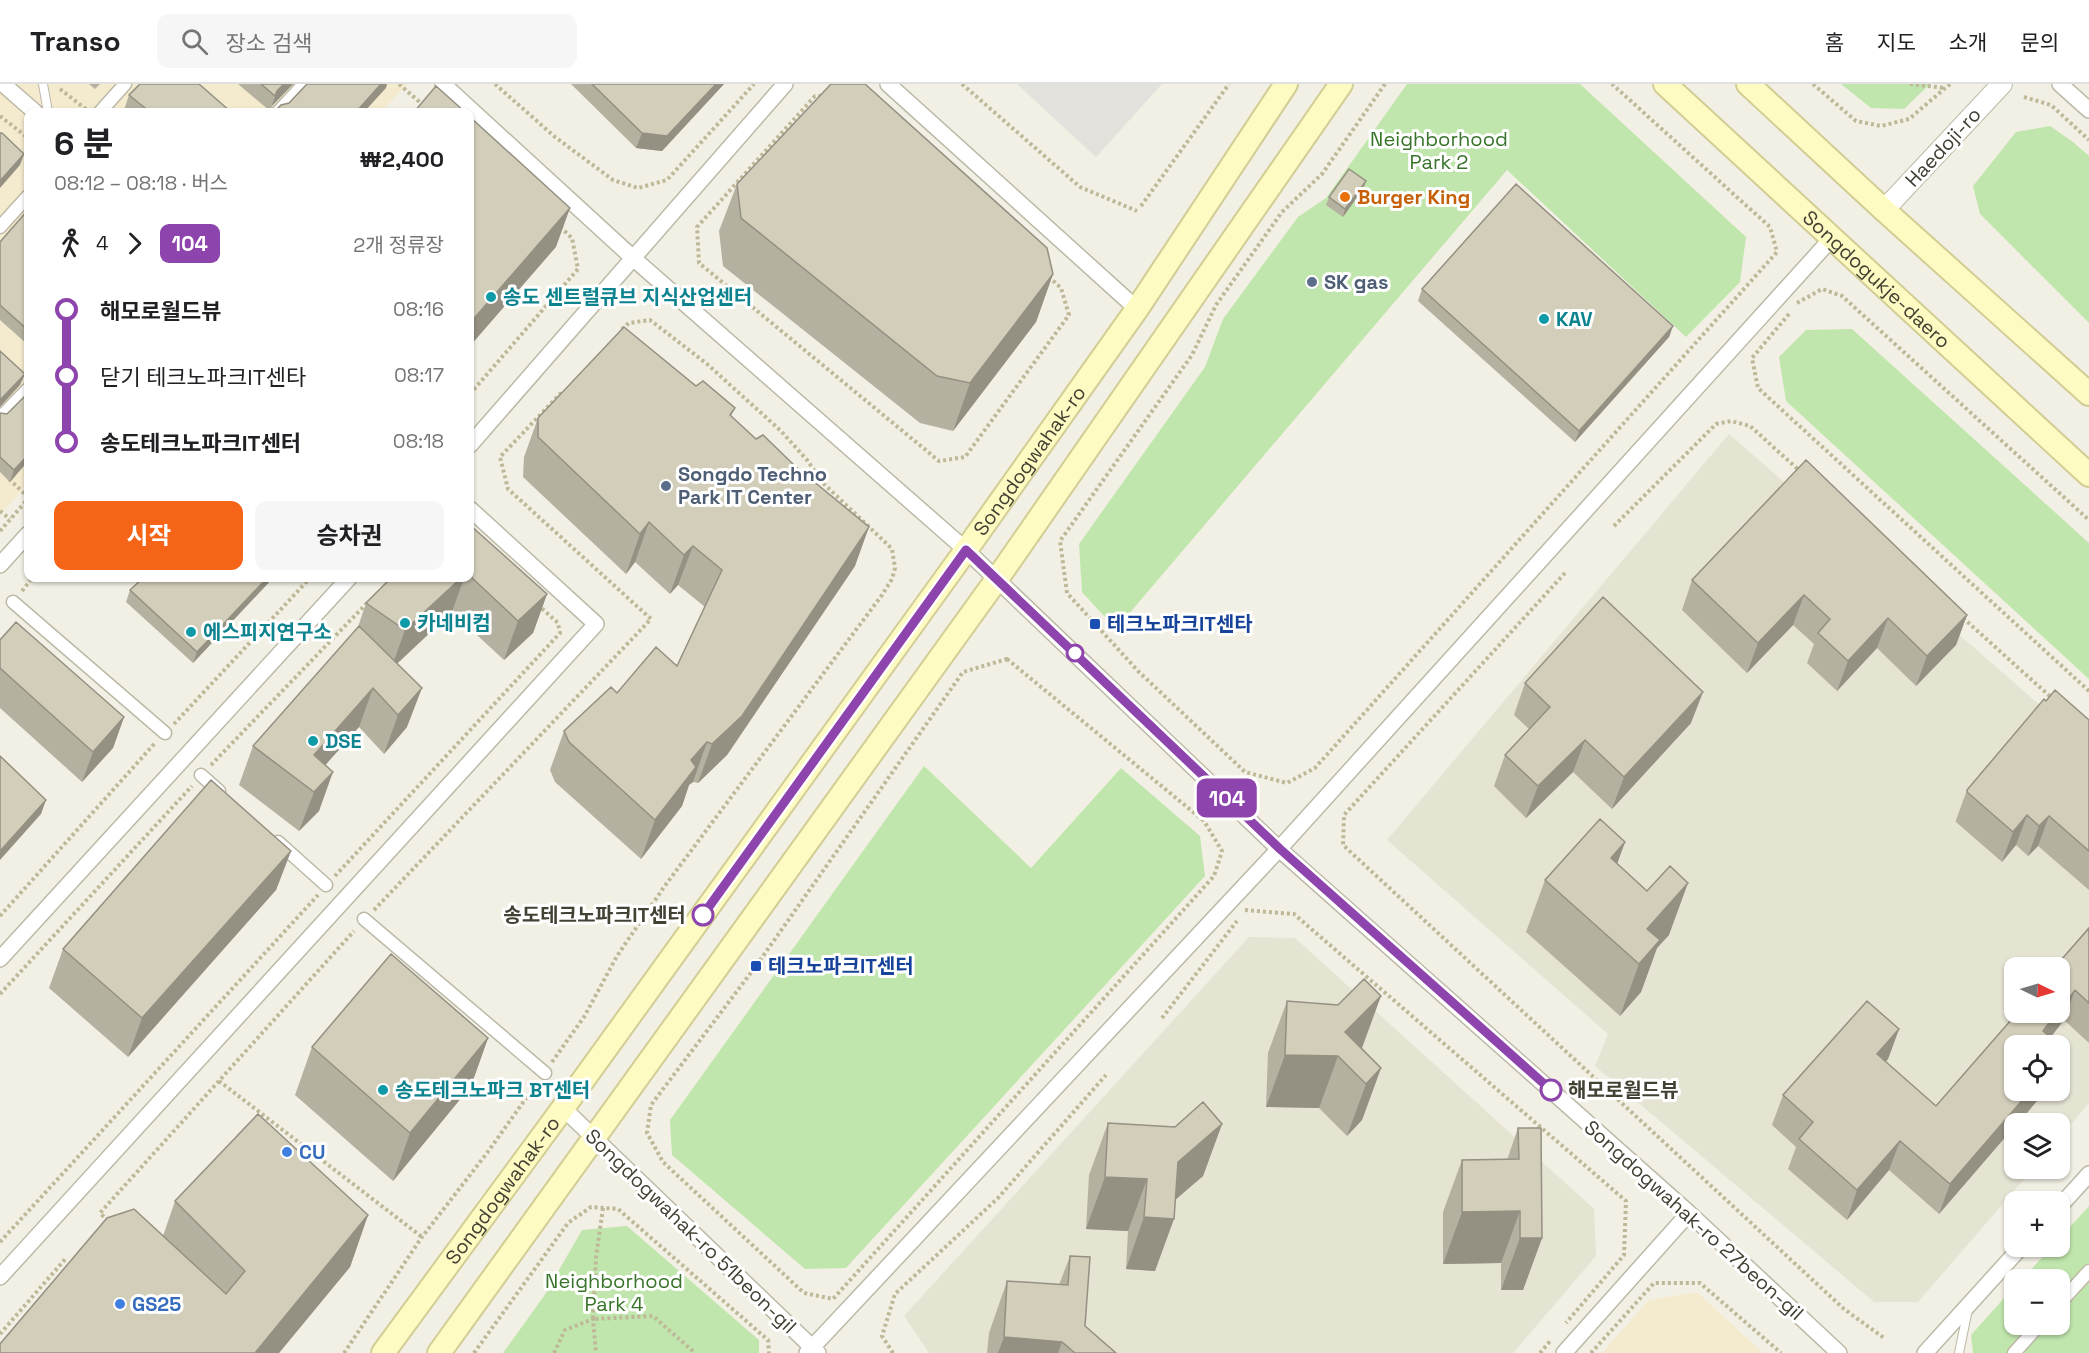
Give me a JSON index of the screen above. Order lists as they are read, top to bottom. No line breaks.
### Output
{"streets":{"main road":["Songdogukje-daero","Songdogwahak-ro"],"street":["Haedoji-ro","Songdogwahak-ro 27beon-gil","Songdogwahak-ro 51beon-gil"]},"crossings":[["Songdogwahak-ro","Songdogwahak-ro 27beon-gil"],["Songdogwahak-ro","Songdogwahak-ro 51beon-gil"]],"parks":["Neighborhood Park 2","Neighborhood Park 4"],"places":{"other":["Burger King","SK gas","송도 센트럴큐브 지식산업센터","KAV","Songdo Techno Park IT Center","카네비컴","에스피지연구소","DSE","송도테크노파크IT센터","송도테크노파크 BT센터","해모로월드뷰","CU","GS25"],"transit":["테크노파크IT센타","테크노파크IT센터"]},"lines":["bus line 104"],"north":"right","page":{"header":"Transo","search":"장소 검색","nav":["홈","지도","소개","문의"],"on_map":"104","heading":["6 분","08:12 – 08:18 · 버스","₩2,400"],"legs":["4","104","2개 정류장"],"list":[{"name":"해모로월드뷰","value":"08:16"},{"name":"닫기 테크노파크IT센타","value":"08:17"},{"name":"송도테크노파크IT센터","value":"08:18"}],"buttons":["시작","승차권"],"map_buttons":["+","−"]}}
